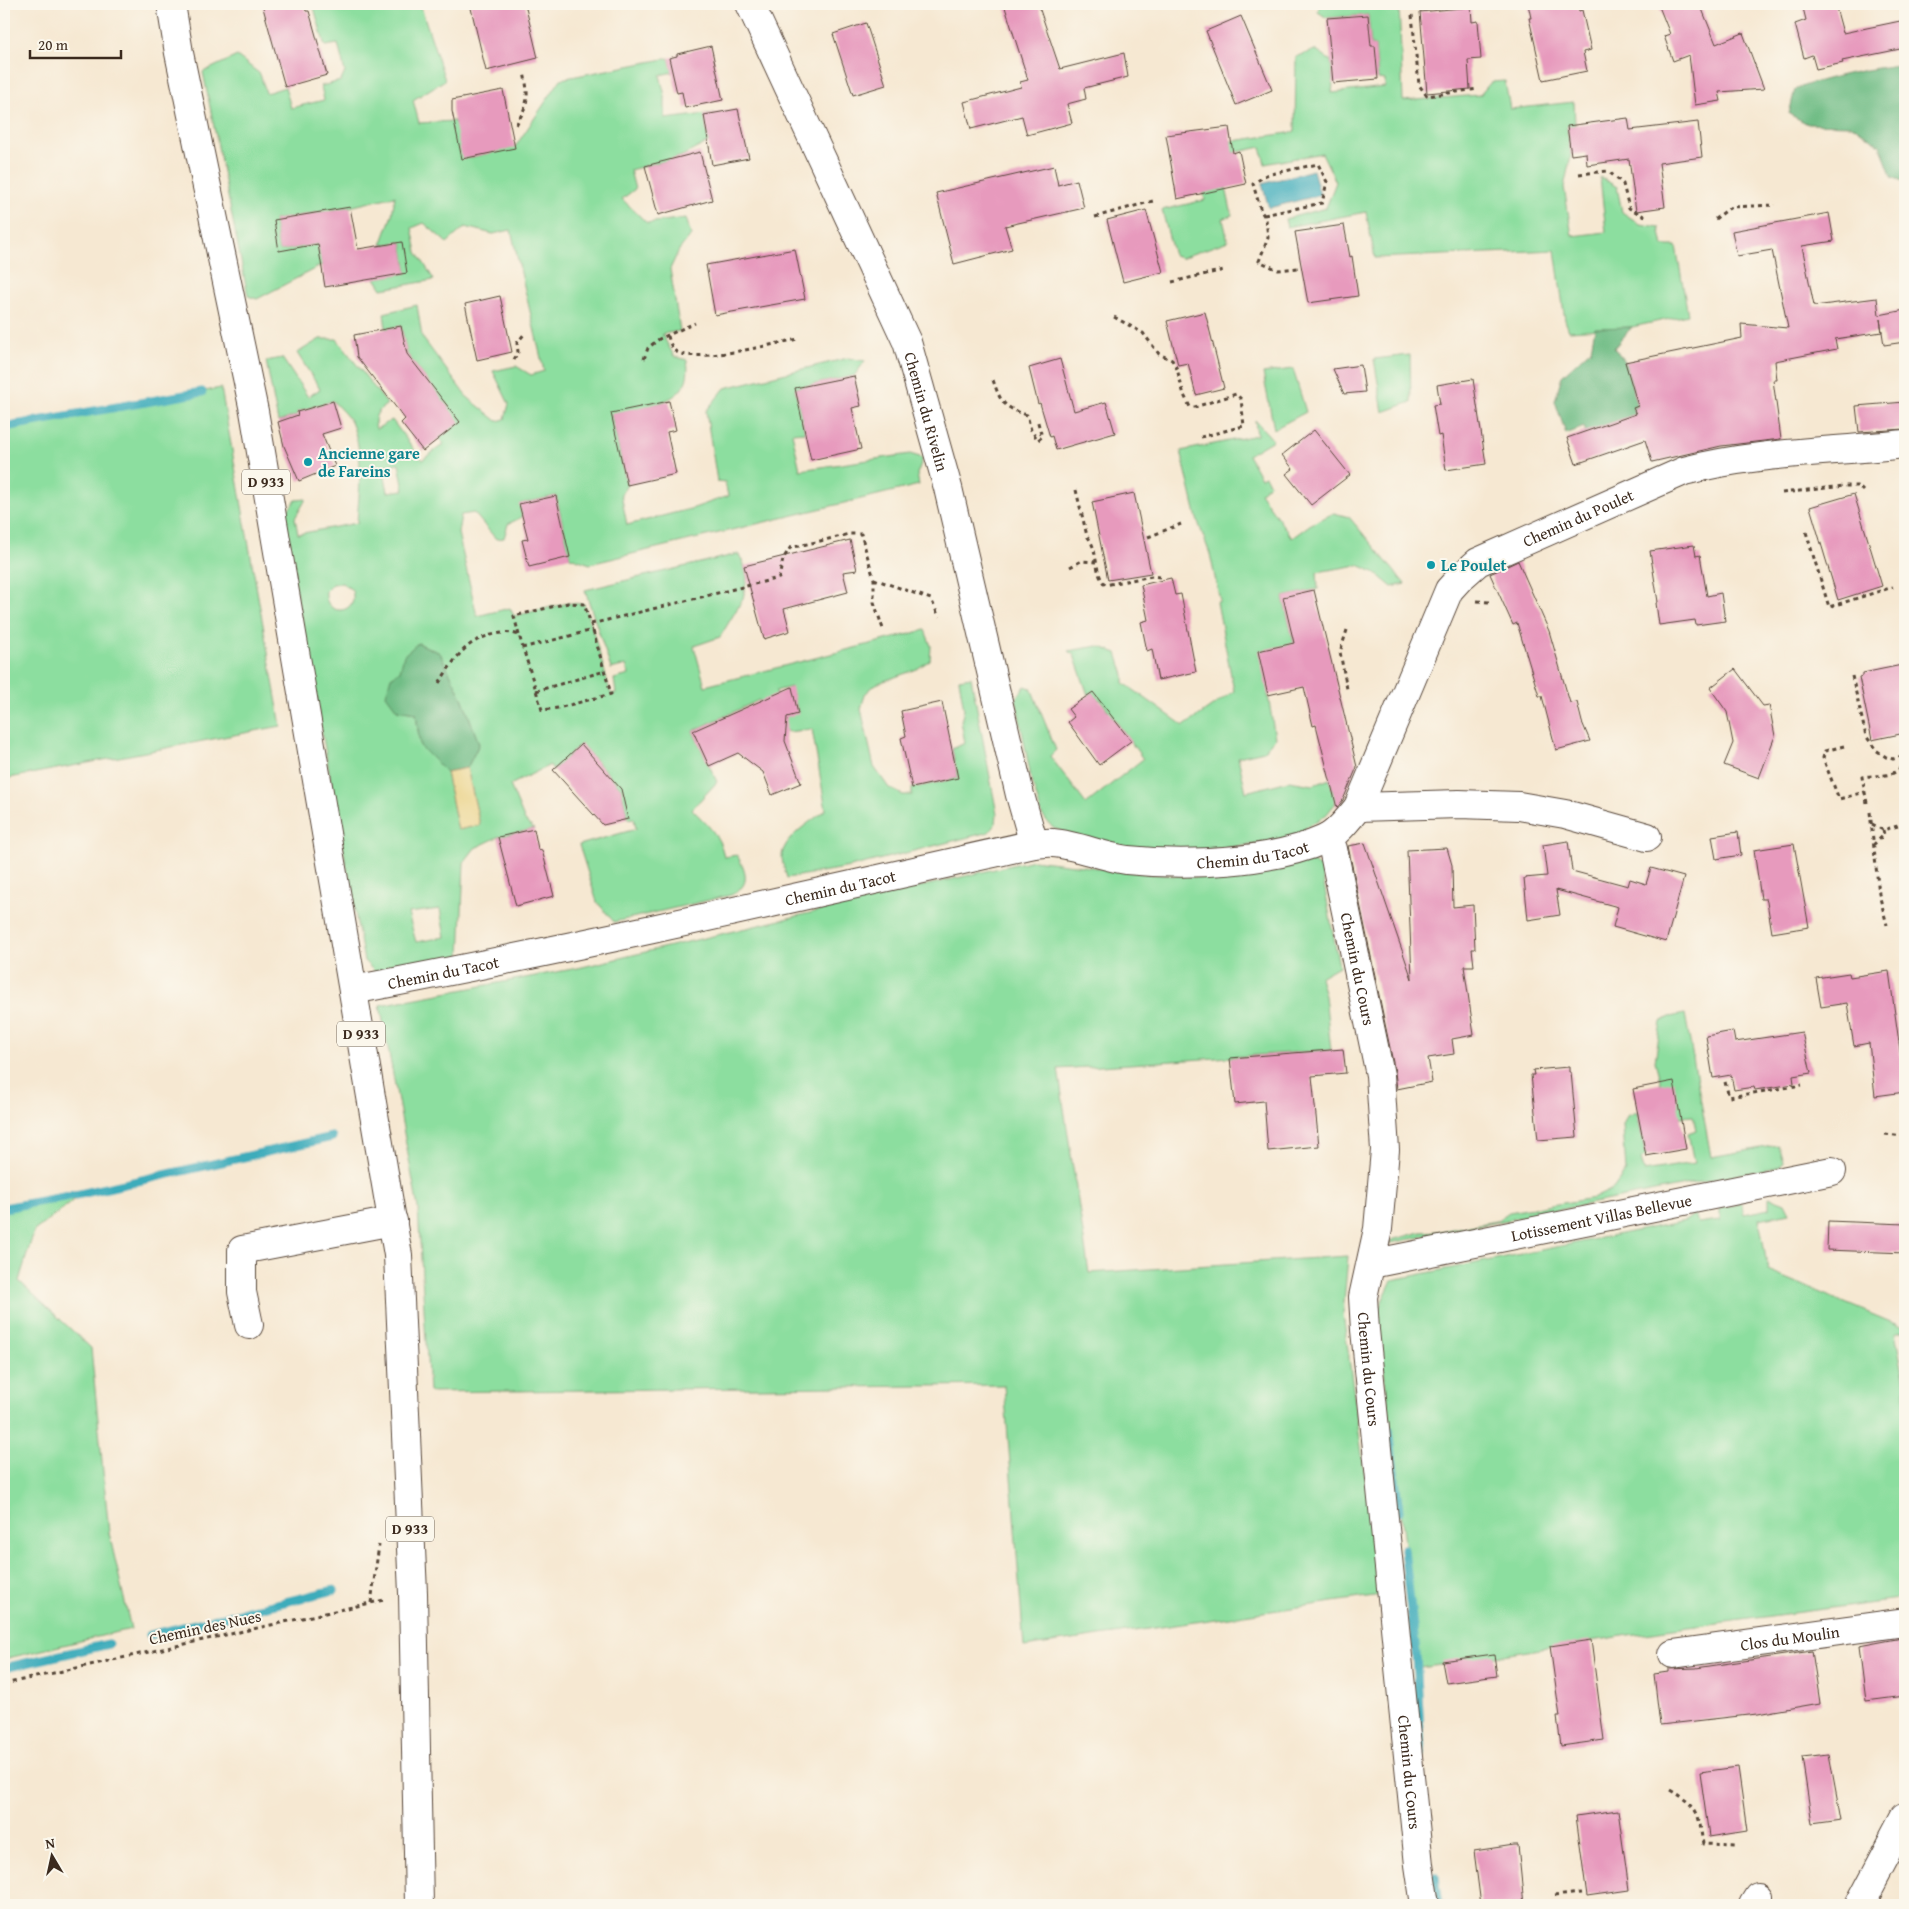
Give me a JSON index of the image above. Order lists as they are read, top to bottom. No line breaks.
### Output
{"streets":{"street":["Chemin du Rivelin","D 933","Chemin du Poulet","Chemin du Tacot","Chemin du Cours","Lotissement Villas Bellevue","Clos du Moulin"],"path":["Chemin des Nues"]},"crossings":[["Chemin du Rivelin","Chemin du Tacot"],["D 933","Chemin du Tacot"],["D 933","Chemin des Nues"],["Chemin du Poulet","Chemin du Tacot"],["Chemin du Poulet","Chemin du Cours"],["Chemin du Tacot","Chemin du Cours"],["Chemin du Cours","Lotissement Villas Bellevue"]],"places":["Ancienne gare de Fareins","Le Poulet"],"scale_bar":"20 m","north":"top"}
